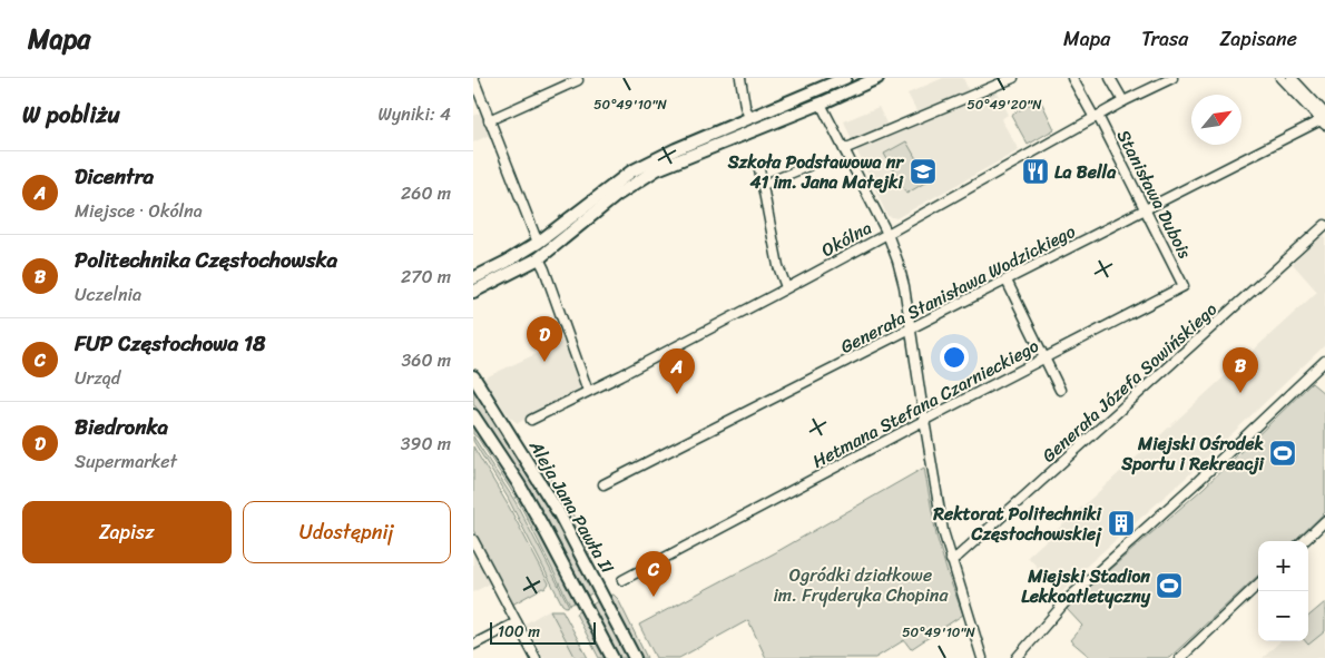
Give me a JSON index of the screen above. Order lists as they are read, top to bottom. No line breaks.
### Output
{"streets":{"main road":["Aleja Jana Pawła II"],"street":["Stanisława Dubois","Okólna","Generała Stanisława Wodzickiego","Generała Józefa Sowińskiego","Hetmana Stefana Czarnieckiego"]},"crossings":[["Stanisława Dubois","Okólna"],["Stanisława Dubois","Generała Stanisława Wodzickiego"],["Stanisława Dubois","Hetmana Stefana Czarnieckiego"]],"parks":["Ogródki działkowe im. Fryderyka Chopina"],"places":{"school or university":["Szkoła Podstawowa nr 41 im. Jana Matejki"],"restaurant":["La Bella"],"sports":["Miejski Ośrodek Sportu i Rekreacji","Miejski Stadion Lekkoatletyczny"],"building":["Rektorat Politechniki Częstochowskiej"]},"scale_bar":"100 m","north":"top right","page":{"header":"Mapa","nav":["Mapa","Trasa","Zapisane"],"heading":["W pobliżu","Wyniki: 4"],"list":[{"mark":"A","name":"Dicentra","note":"Miejsce · Okólna","value":"260 m"},{"mark":"B","name":"Politechnika Częstochowska","note":"Uczelnia","value":"270 m"},{"mark":"C","name":"FUP Częstochowa 18","note":"Urząd","value":"360 m"},{"mark":"D","name":"Biedronka","note":"Supermarket","value":"390 m"}],"pins":["D","B","A","C"],"buttons":["Zapisz","Udostępnij"],"map_buttons":["+","−"],"scale":"100 m"},"coordinates":["50°49'10\"N","50°49'20\"N"]}
